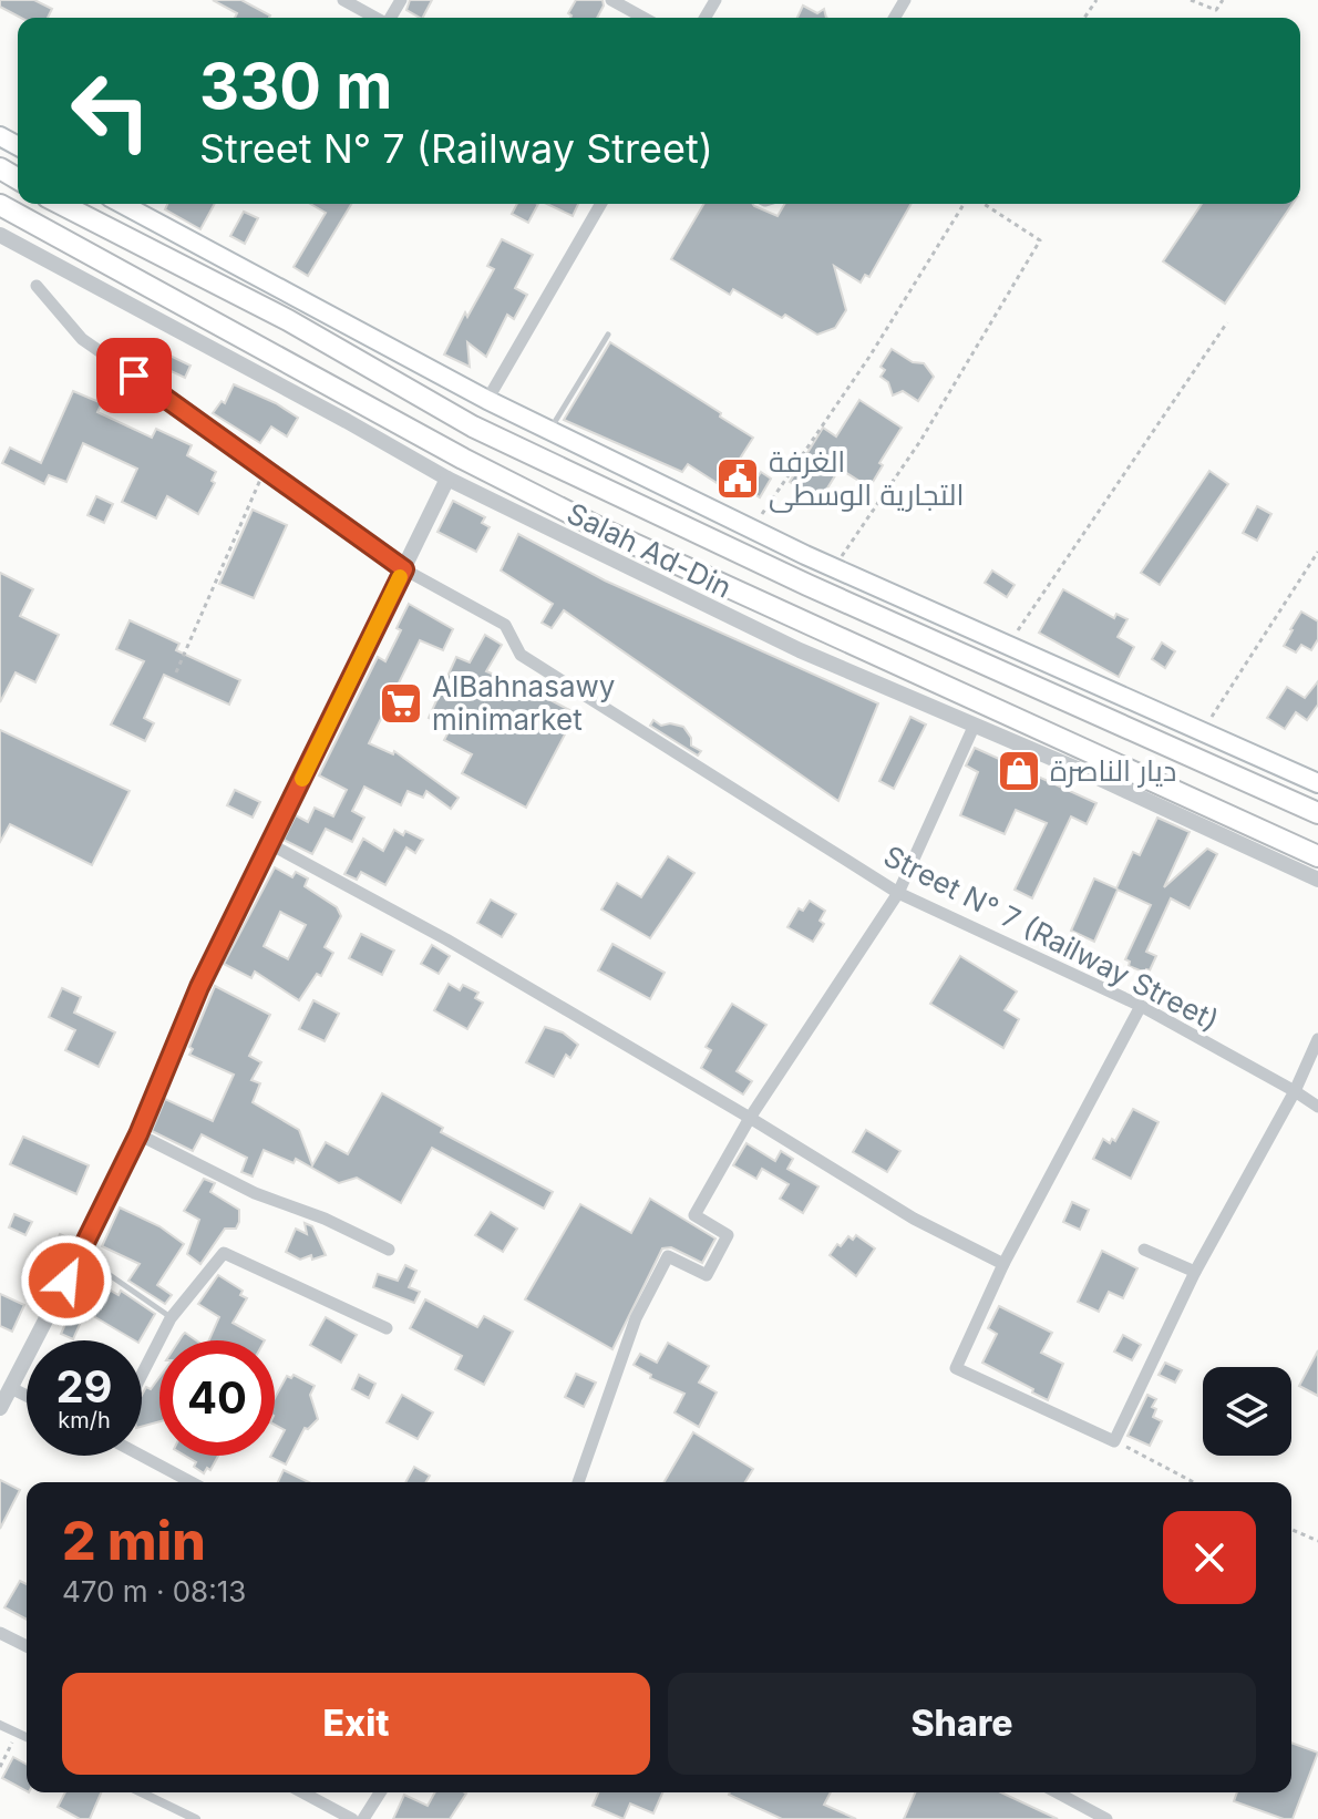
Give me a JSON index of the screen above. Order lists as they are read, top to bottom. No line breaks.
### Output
{"streets":{"highway":["Salah Ad-Din"],"street":["Street N° 7 (Railway Street)"]},"places":{"public building":["الغرفة التجارية الوسطى"],"supermarket":["AlBahnasawy minimarket"],"shop":["ديار الناصرة"]},"page":{"turn":["330 m","Street N° 7 (Railway Street)"],"speed":"29 km/h","limit":"40","heading":["2 min","470 m · 08:13"],"buttons":["Exit","Share"]}}
